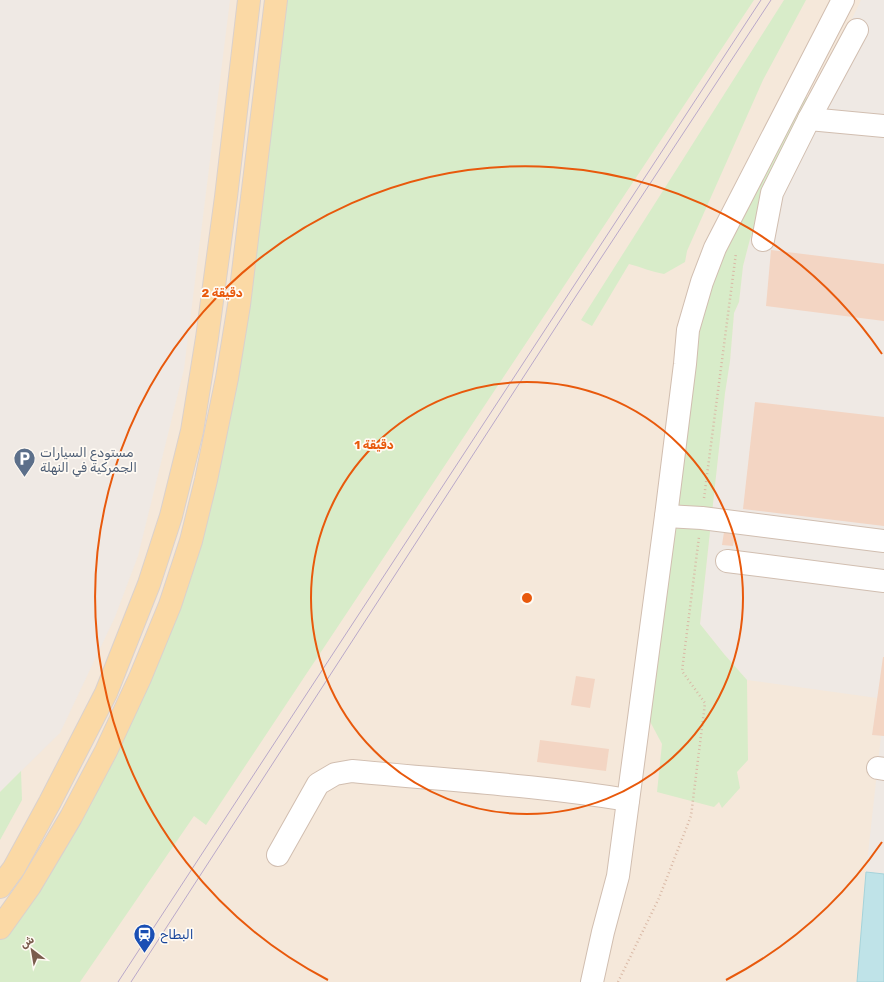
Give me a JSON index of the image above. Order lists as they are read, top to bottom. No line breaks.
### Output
{"places":{"parking":["مستودع السيارات الجمركية في النهلة"],"station":["البطاح"]},"north":"top left","rings":["2 دقيقة","1 دقيقة"]}
